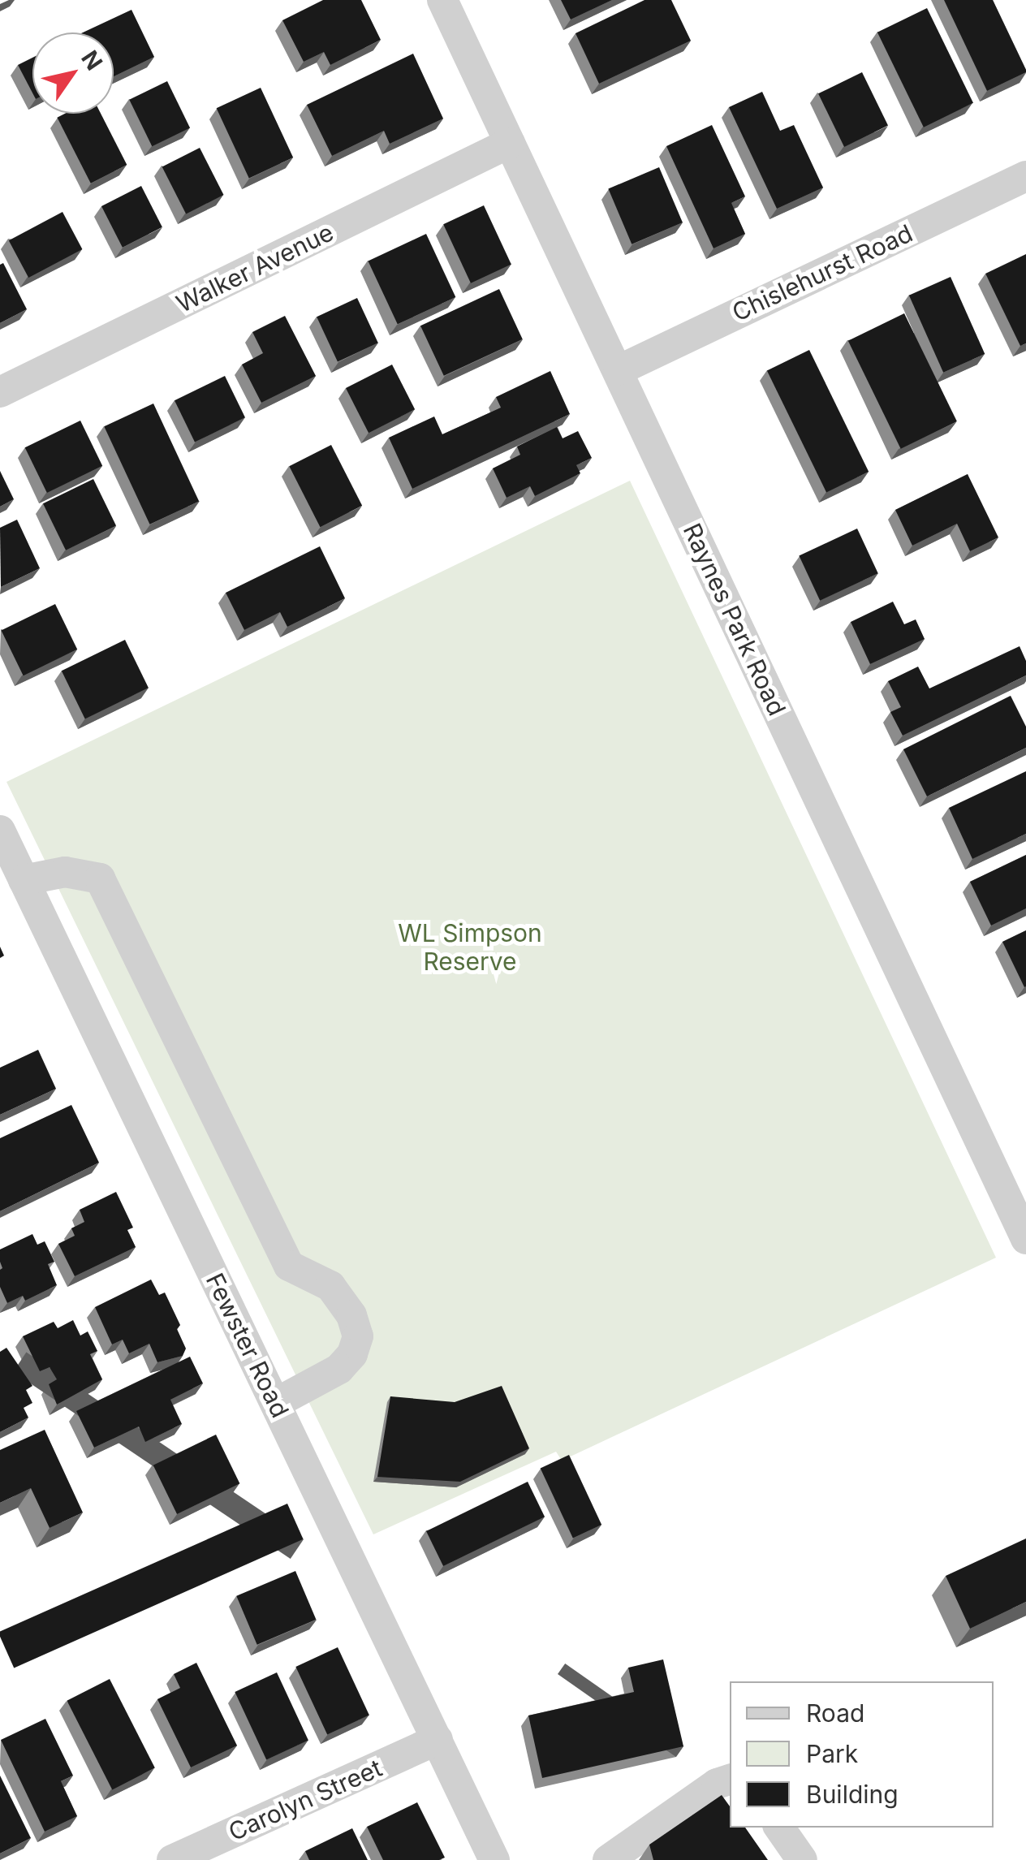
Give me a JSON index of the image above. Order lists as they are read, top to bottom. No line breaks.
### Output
{"streets":{"street":["Walker Avenue","Chislehurst Road","Raynes Park Road","Fewster Road","Carolyn Street"]},"crossings":[["Walker Avenue","Raynes Park Road"],["Chislehurst Road","Raynes Park Road"],["Fewster Road","Carolyn Street"]],"parks":["WL Simpson Reserve"],"legend":["Road","Park","Building"],"north":"top right"}
